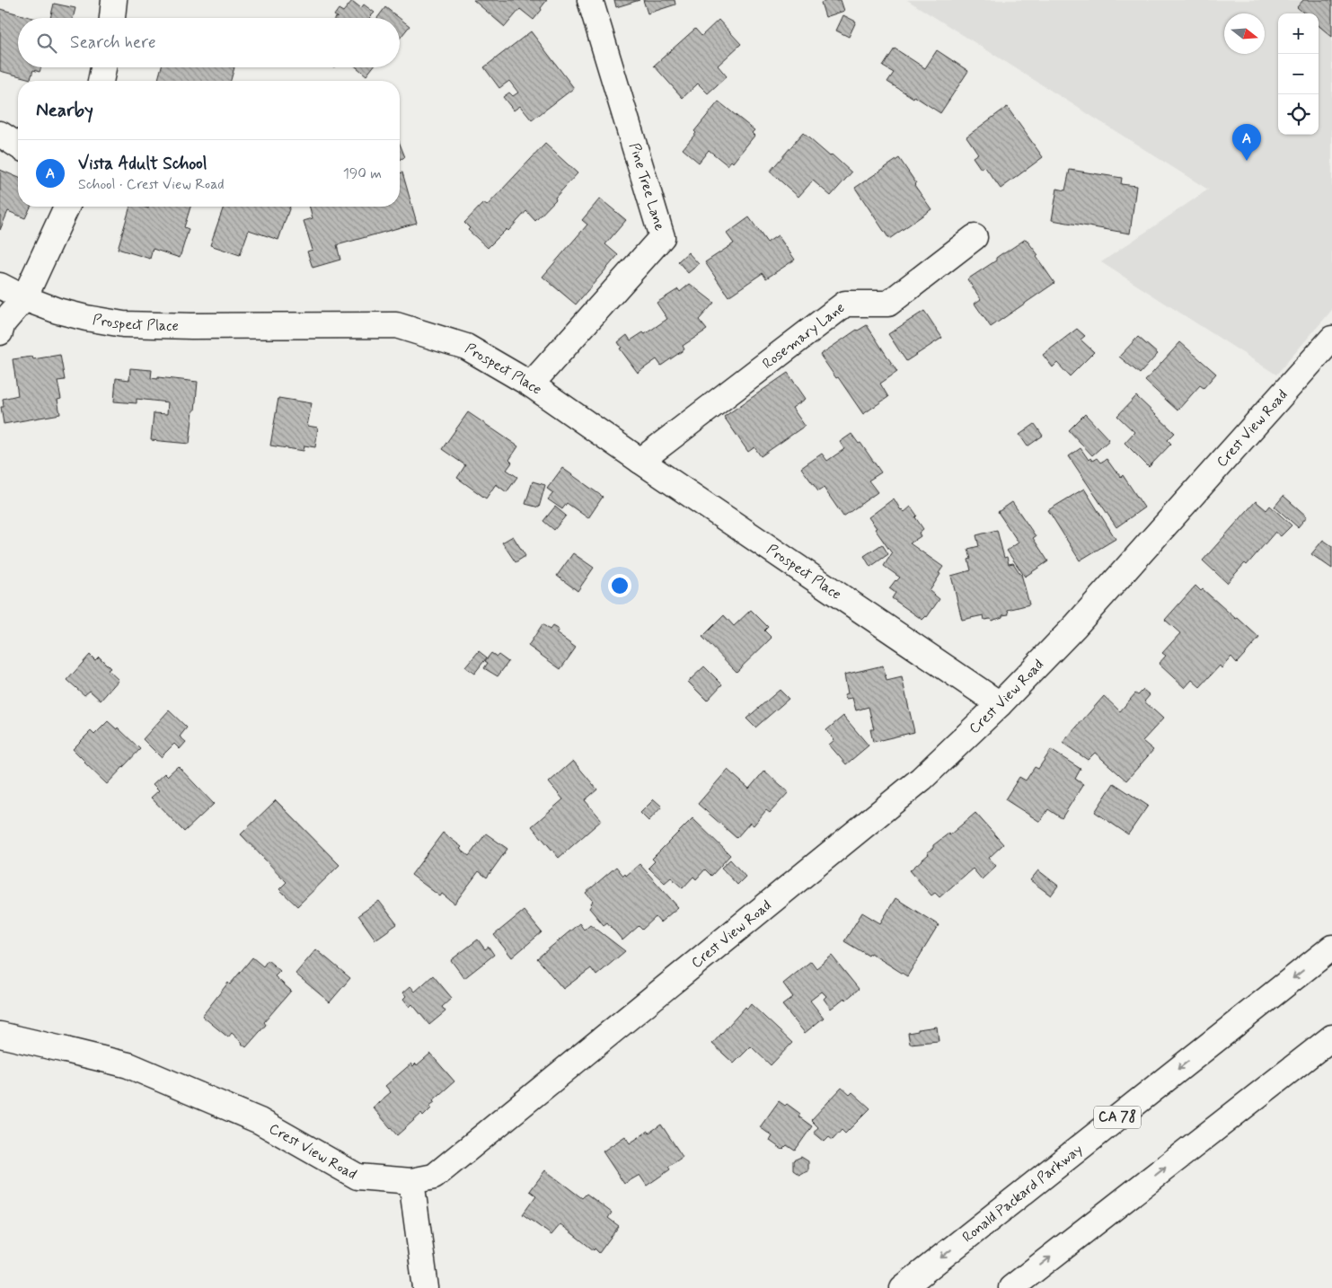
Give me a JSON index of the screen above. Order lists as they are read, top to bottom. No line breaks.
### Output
{"streets":{"main road":["Pine Tree Lane","Prospect Place","Rosemary Lane","Crest View Road","CA 78","Ronald Packard Parkway"]},"crossings":[["Pine Tree Lane","Prospect Place"],["Prospect Place","Rosemary Lane"],["Prospect Place","Crest View Road"]],"north":"right","page":{"map_buttons":["+","−"],"search":"Search here","heading":"Nearby","pins":"A","list":[{"mark":"A","name":"Vista Adult School","note":"School · Crest View Road","value":"190 m"}]}}
